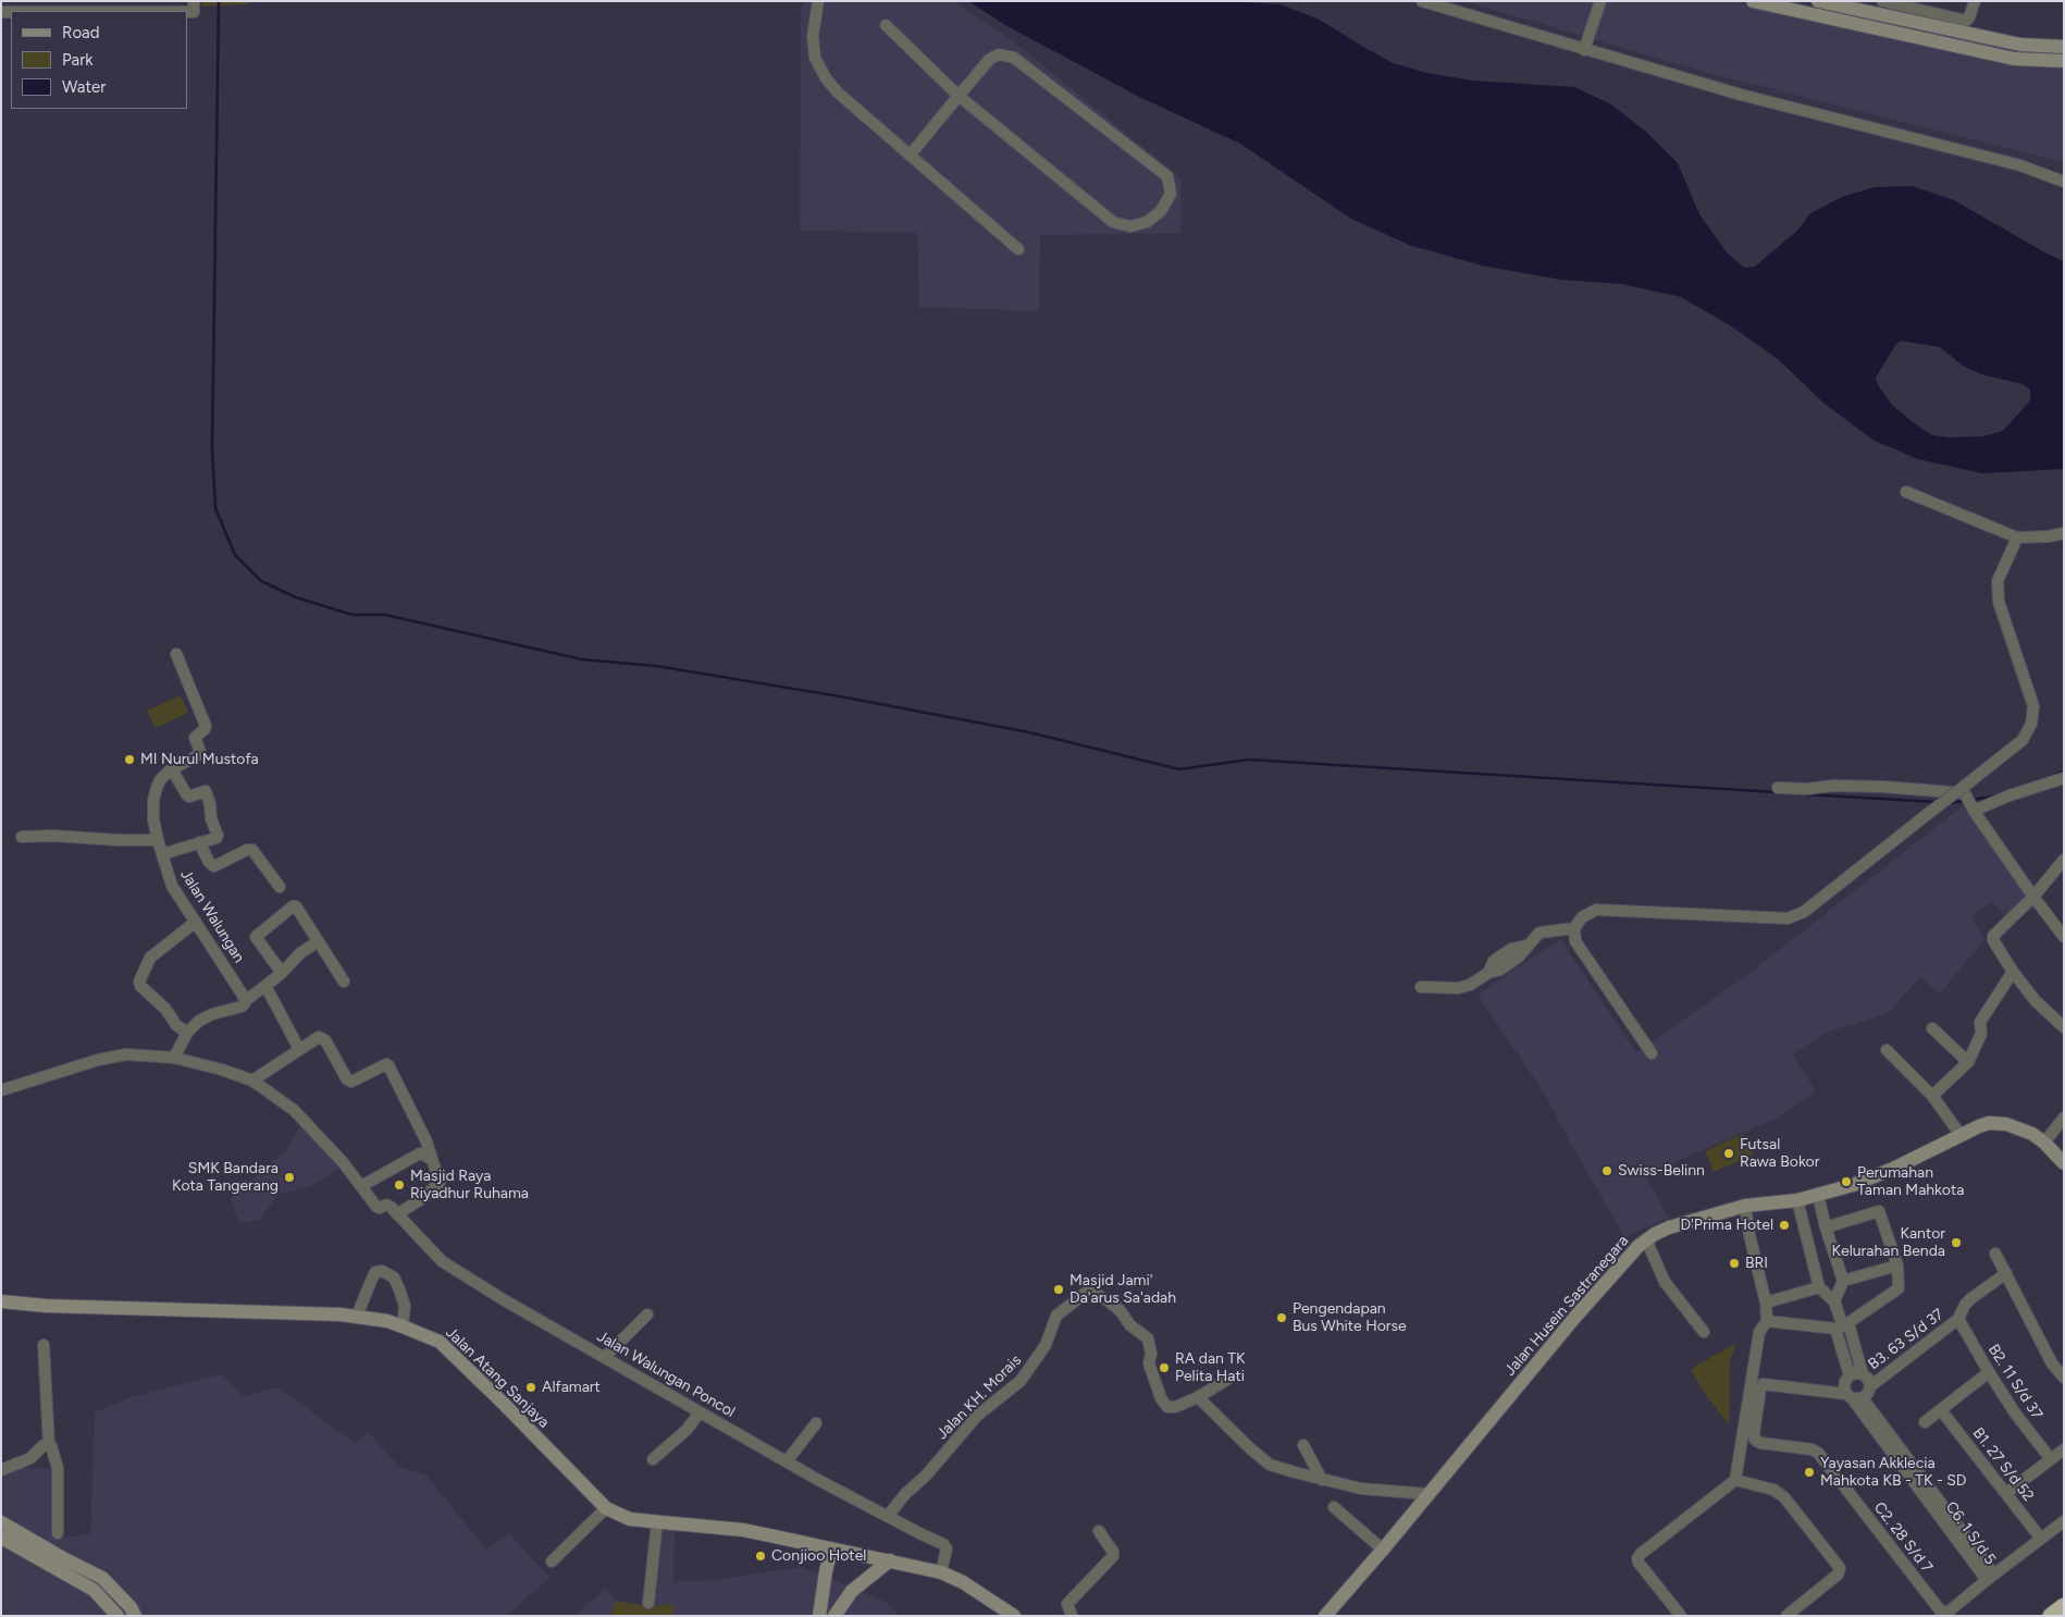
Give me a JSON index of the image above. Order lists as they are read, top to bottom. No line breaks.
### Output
{"streets":{"main road":["Jalan Husein Sastranegara","Jalan Atang Sanjaya"],"street":["Jalan Walungan","B3. 63 S/d 37","Jalan Walungan Poncol","B2. 11 S/d 37","Jalan KH. Morais","B1. 27 S/d 52","C6. 1 S/d 5","C2. 28 S/d 7"]},"crossings":[["B3. 63 S/d 37","B2. 11 S/d 37"],["B3. 63 S/d 37","C6. 1 S/d 5"],["B3. 63 S/d 37","C2. 28 S/d 7"],["Jalan Walungan Poncol","Jalan Atang Sanjaya"],["Jalan Walungan Poncol","Jalan KH. Morais"],["C6. 1 S/d 5","C2. 28 S/d 7"]],"places":["MI Nurul Mustofa","Futsal Rawa Bokor","Swiss-Belinn","SMK Bandara Kota Tangerang","Perumahan Taman Mahkota","Masjid Raya Riyadhur Ruhama","D'Prima Hotel","Kantor Kelurahan Benda","BRI","Masjid Jami' Da'arus Sa'adah","Pengendapan Bus White Horse","RA dan TK Pelita Hati","Alfamart","Yayasan Akklecia Mahkota KB - TK - SD","Conjioo Hotel"],"legend":["Road","Park","Water"]}
